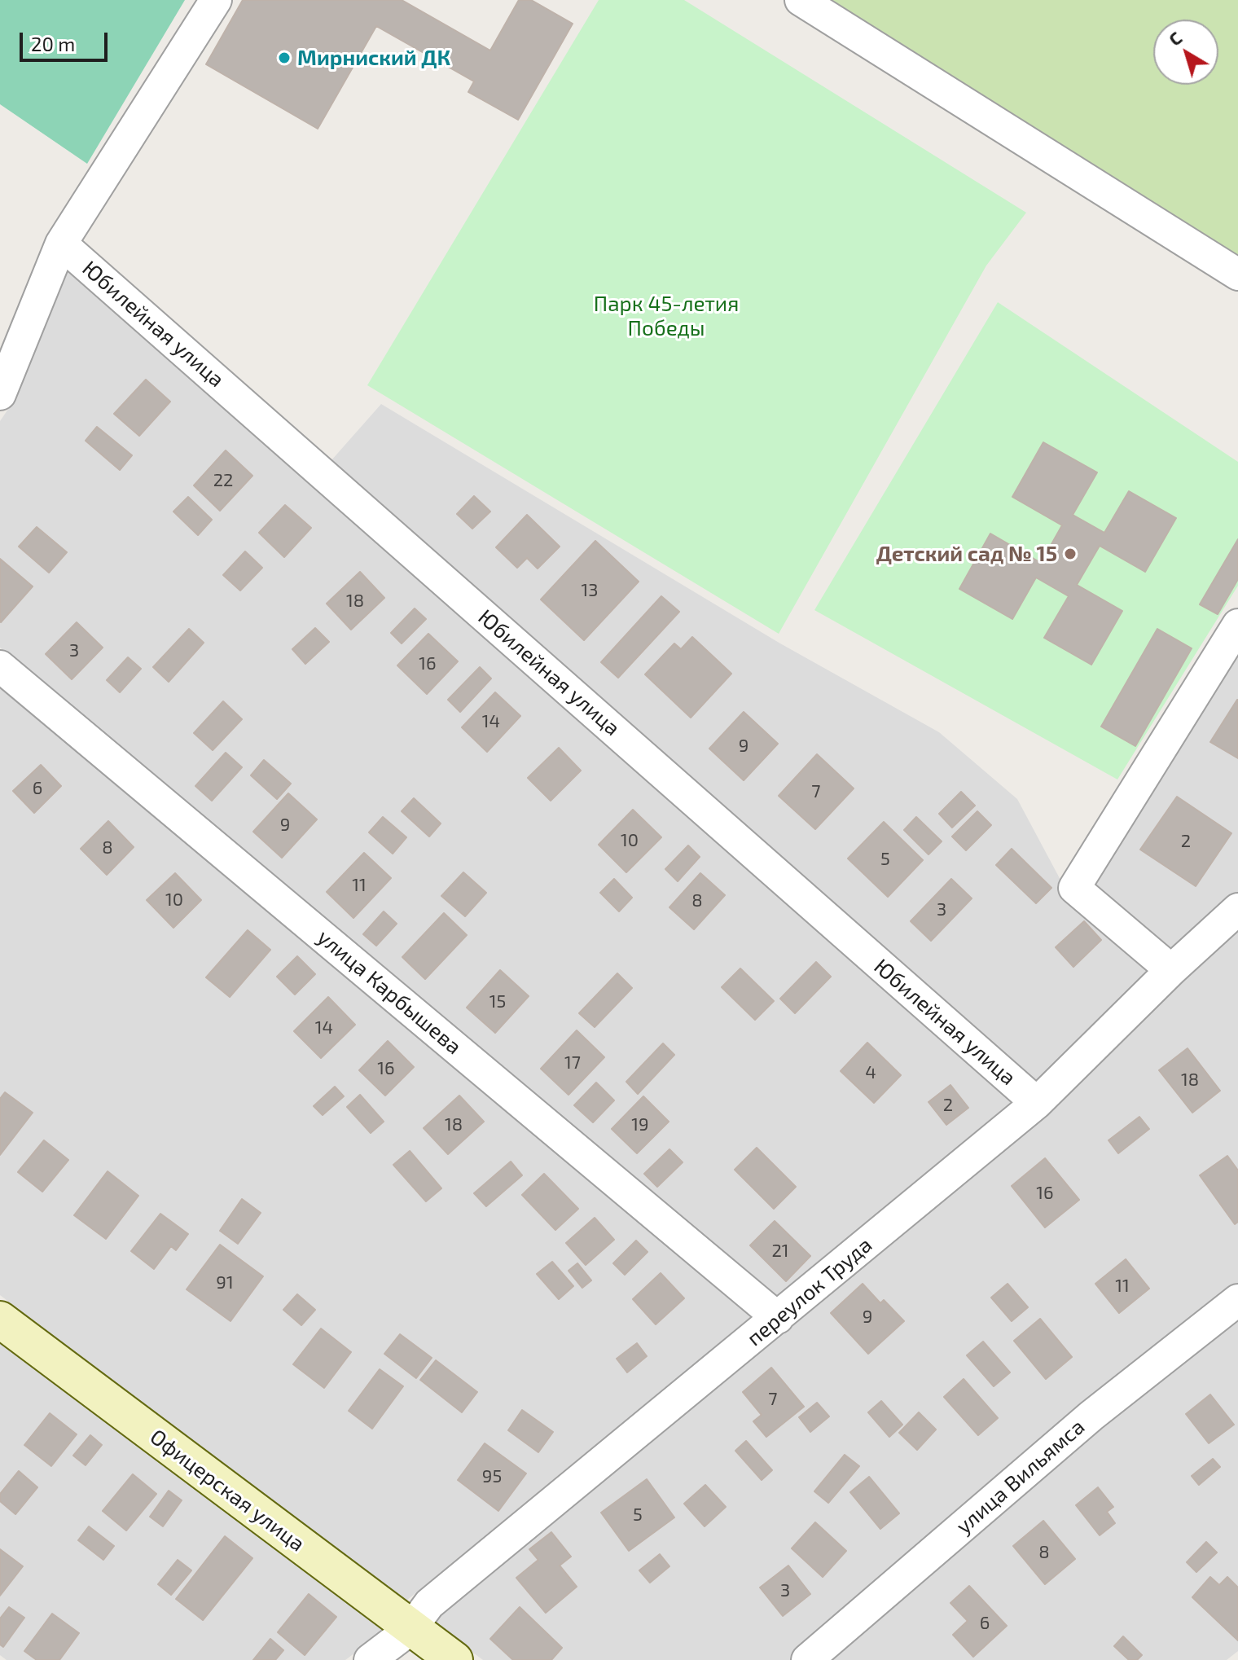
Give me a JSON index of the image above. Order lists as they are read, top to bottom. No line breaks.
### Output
{"streets":{"street":["Юбилейная улица","улица Карбышева","переулок Труда","улица Вильямса","Офицерская улица"]},"crossings":[["Юбилейная улица","переулок Труда"],["улица Карбышева","переулок Труда"],["переулок Труда","Офицерская улица"]],"parks":["Парк 45-летия Победы"],"places":["Мирниский ДК","Детский сад № 15"],"house_numbers":["22","13","18","3","16","14","9","6","7","9","10","2","8","5","11","10","8","3","15","14","17","16","4","18","2","18","19","16","21","91","11","9","7","95","5","8","3","6"],"scale_bar":"20 m","north":"top left"}
